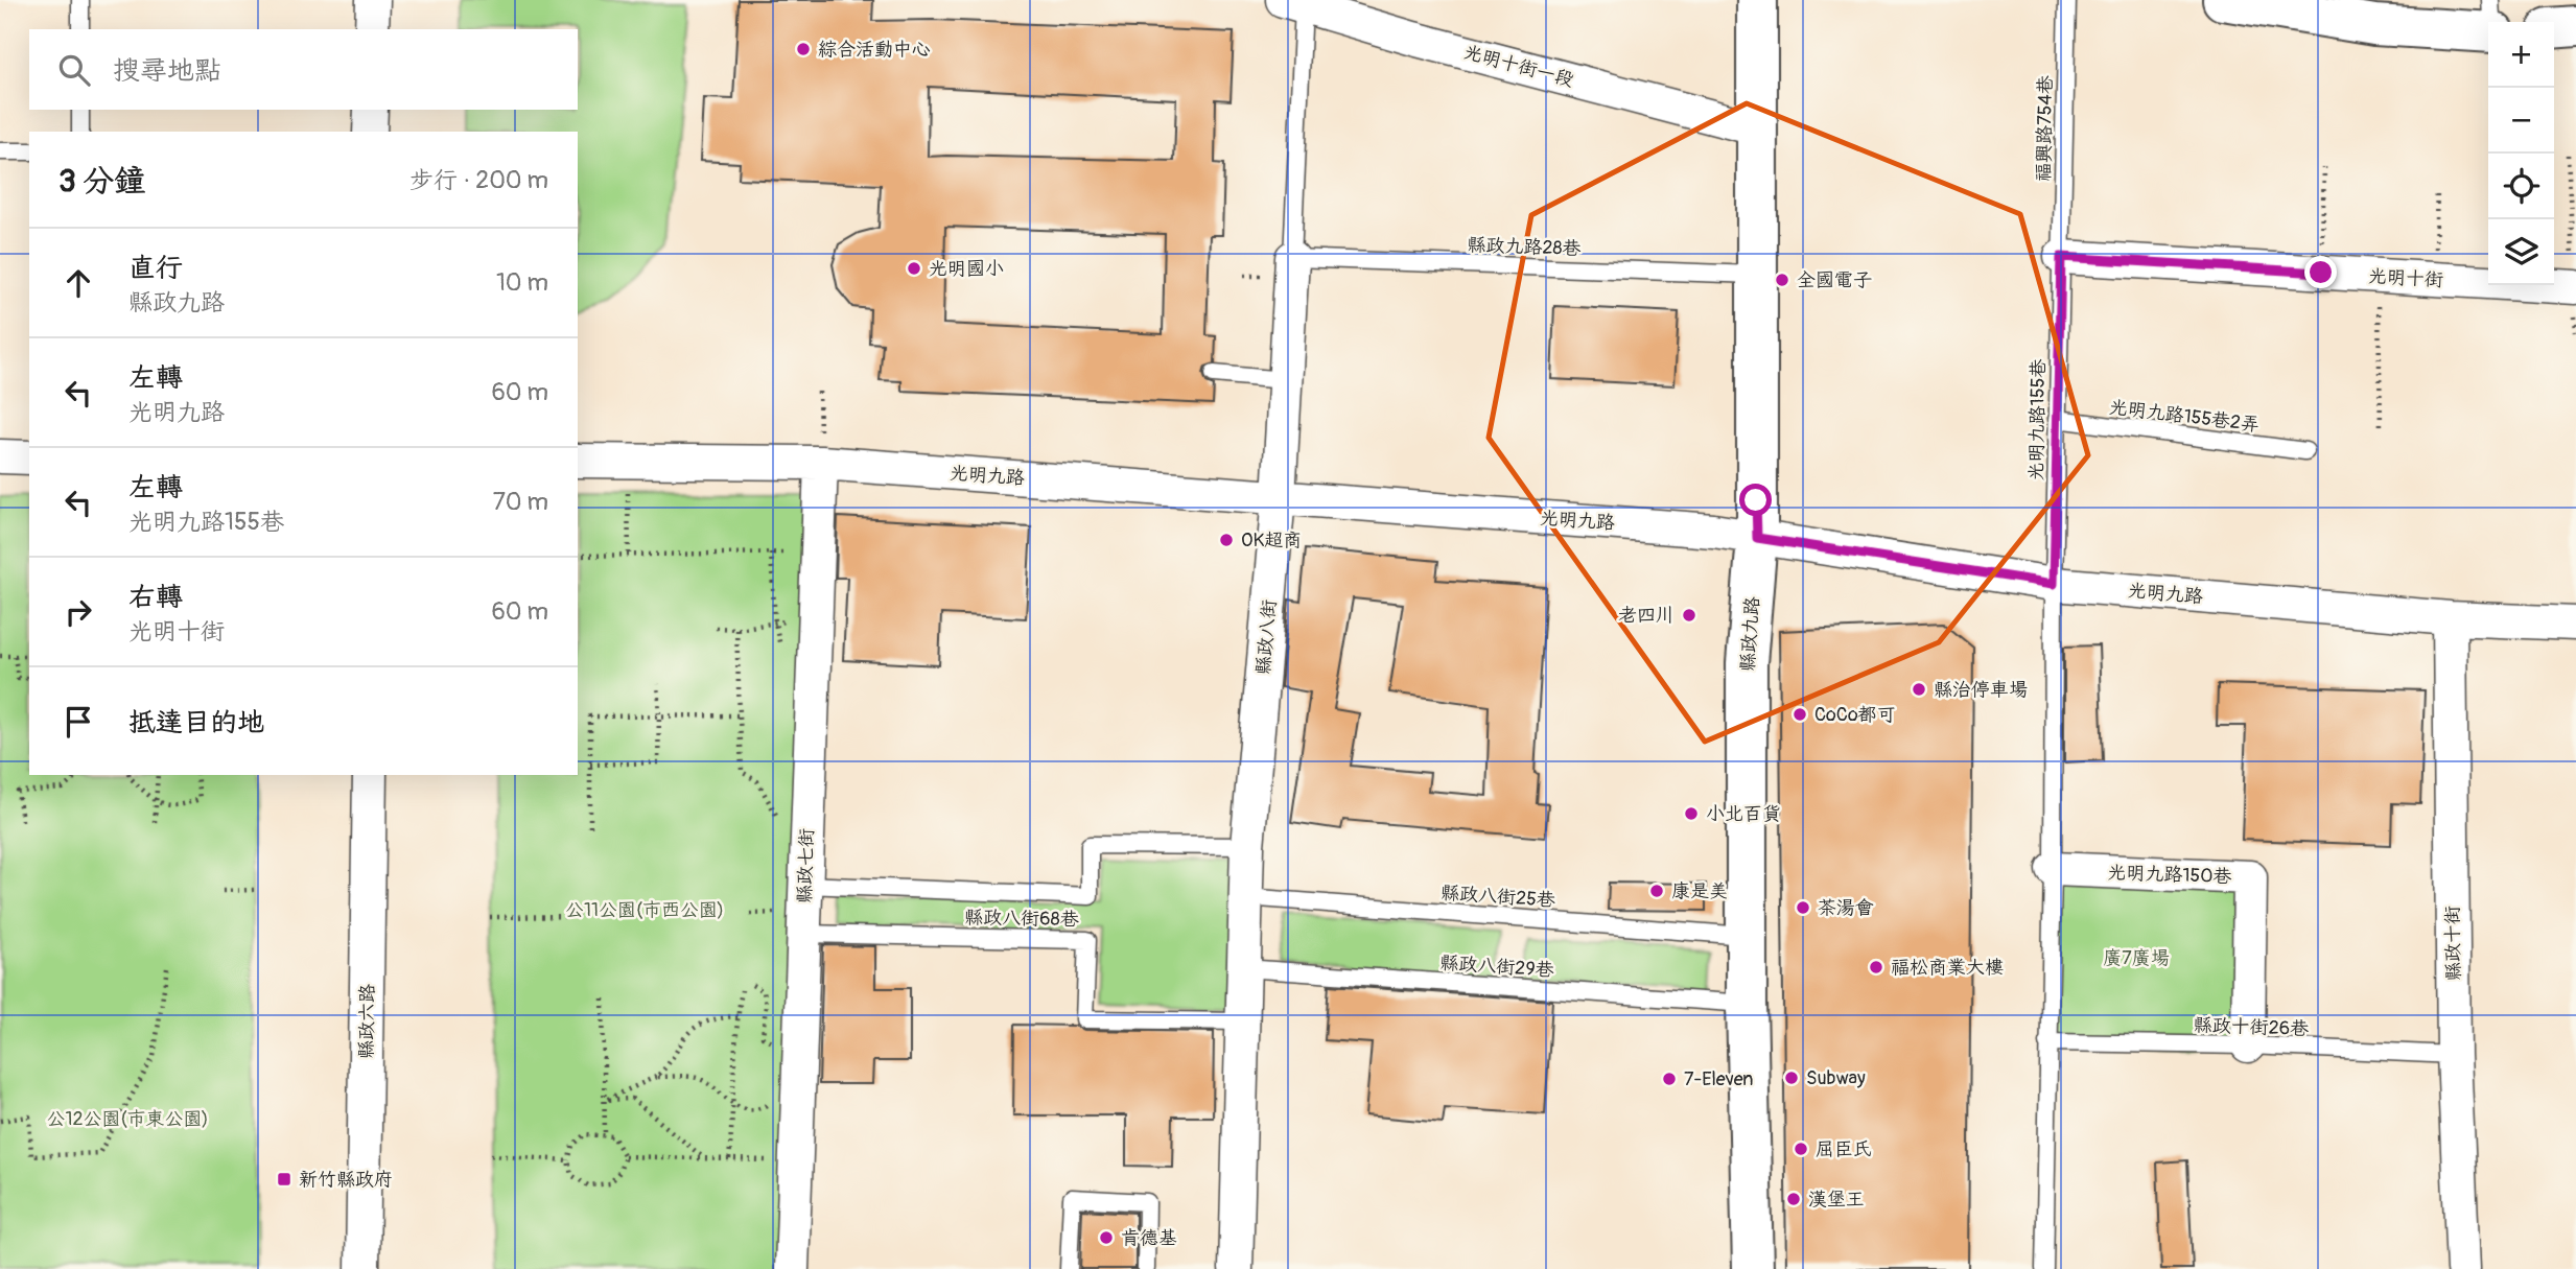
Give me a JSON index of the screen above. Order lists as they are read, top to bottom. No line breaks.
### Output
{"streets":{"street":["光明十街一段","光明十街","光明九路","縣政九路","縣政八街","縣政七街","光明九路150巷","縣政十街","縣政六路"],"lane":["福興路754巷","縣政九路28巷","光明九路155巷2弄","光明九路155巷","縣政八街25巷","縣政八街68巷","縣政八街29巷","縣政十街26巷"]},"crossings":[["光明十街一段","縣政九路"],["光明十街一段","縣政八街"],["福興路754巷","光明十街"],["福興路754巷","光明九路155巷"],["縣政九路28巷","縣政九路"],["縣政九路28巷","縣政八街"],["光明十街","光明九路155巷"],["光明九路155巷2弄","光明九路155巷"],["光明九路155巷","光明九路"],["光明九路","縣政九路"],["光明九路","縣政八街"],["光明九路","縣政七街"],["光明九路","縣政十街"],["縣政九路","縣政八街25巷"],["縣政九路","縣政八街29巷"],["縣政八街","縣政八街25巷"],["縣政八街","縣政八街68巷"],["縣政八街","縣政八街29巷"],["縣政七街","縣政八街68巷"],["光明九路150巷","縣政十街26巷"],["縣政十街","縣政十街26巷"]],"parks":["公11公園(市西公園)","廣7廣場","公12公園(市東公園)"],"places":{"other":["綜合活動中心","光明國小","全國電子","OK超商","老四川","縣治停車場","CoCo都可","小北百貨","康是美","茶湯會","福松商業大樓","Subway","7-Eleven","屈臣氏","漢堡王","肯德基"],"transit":["新竹縣政府"]},"page":{"map_buttons":["+","−"],"search":"搜尋地點","heading":["3 分鐘","步行 · 200 m"],"list":[["直行","縣政九路","10 m"],["左轉","光明九路","60 m"],["左轉","光明九路155巷","70 m"],["右轉","光明十街","60 m"],"抵達目的地"]}}
